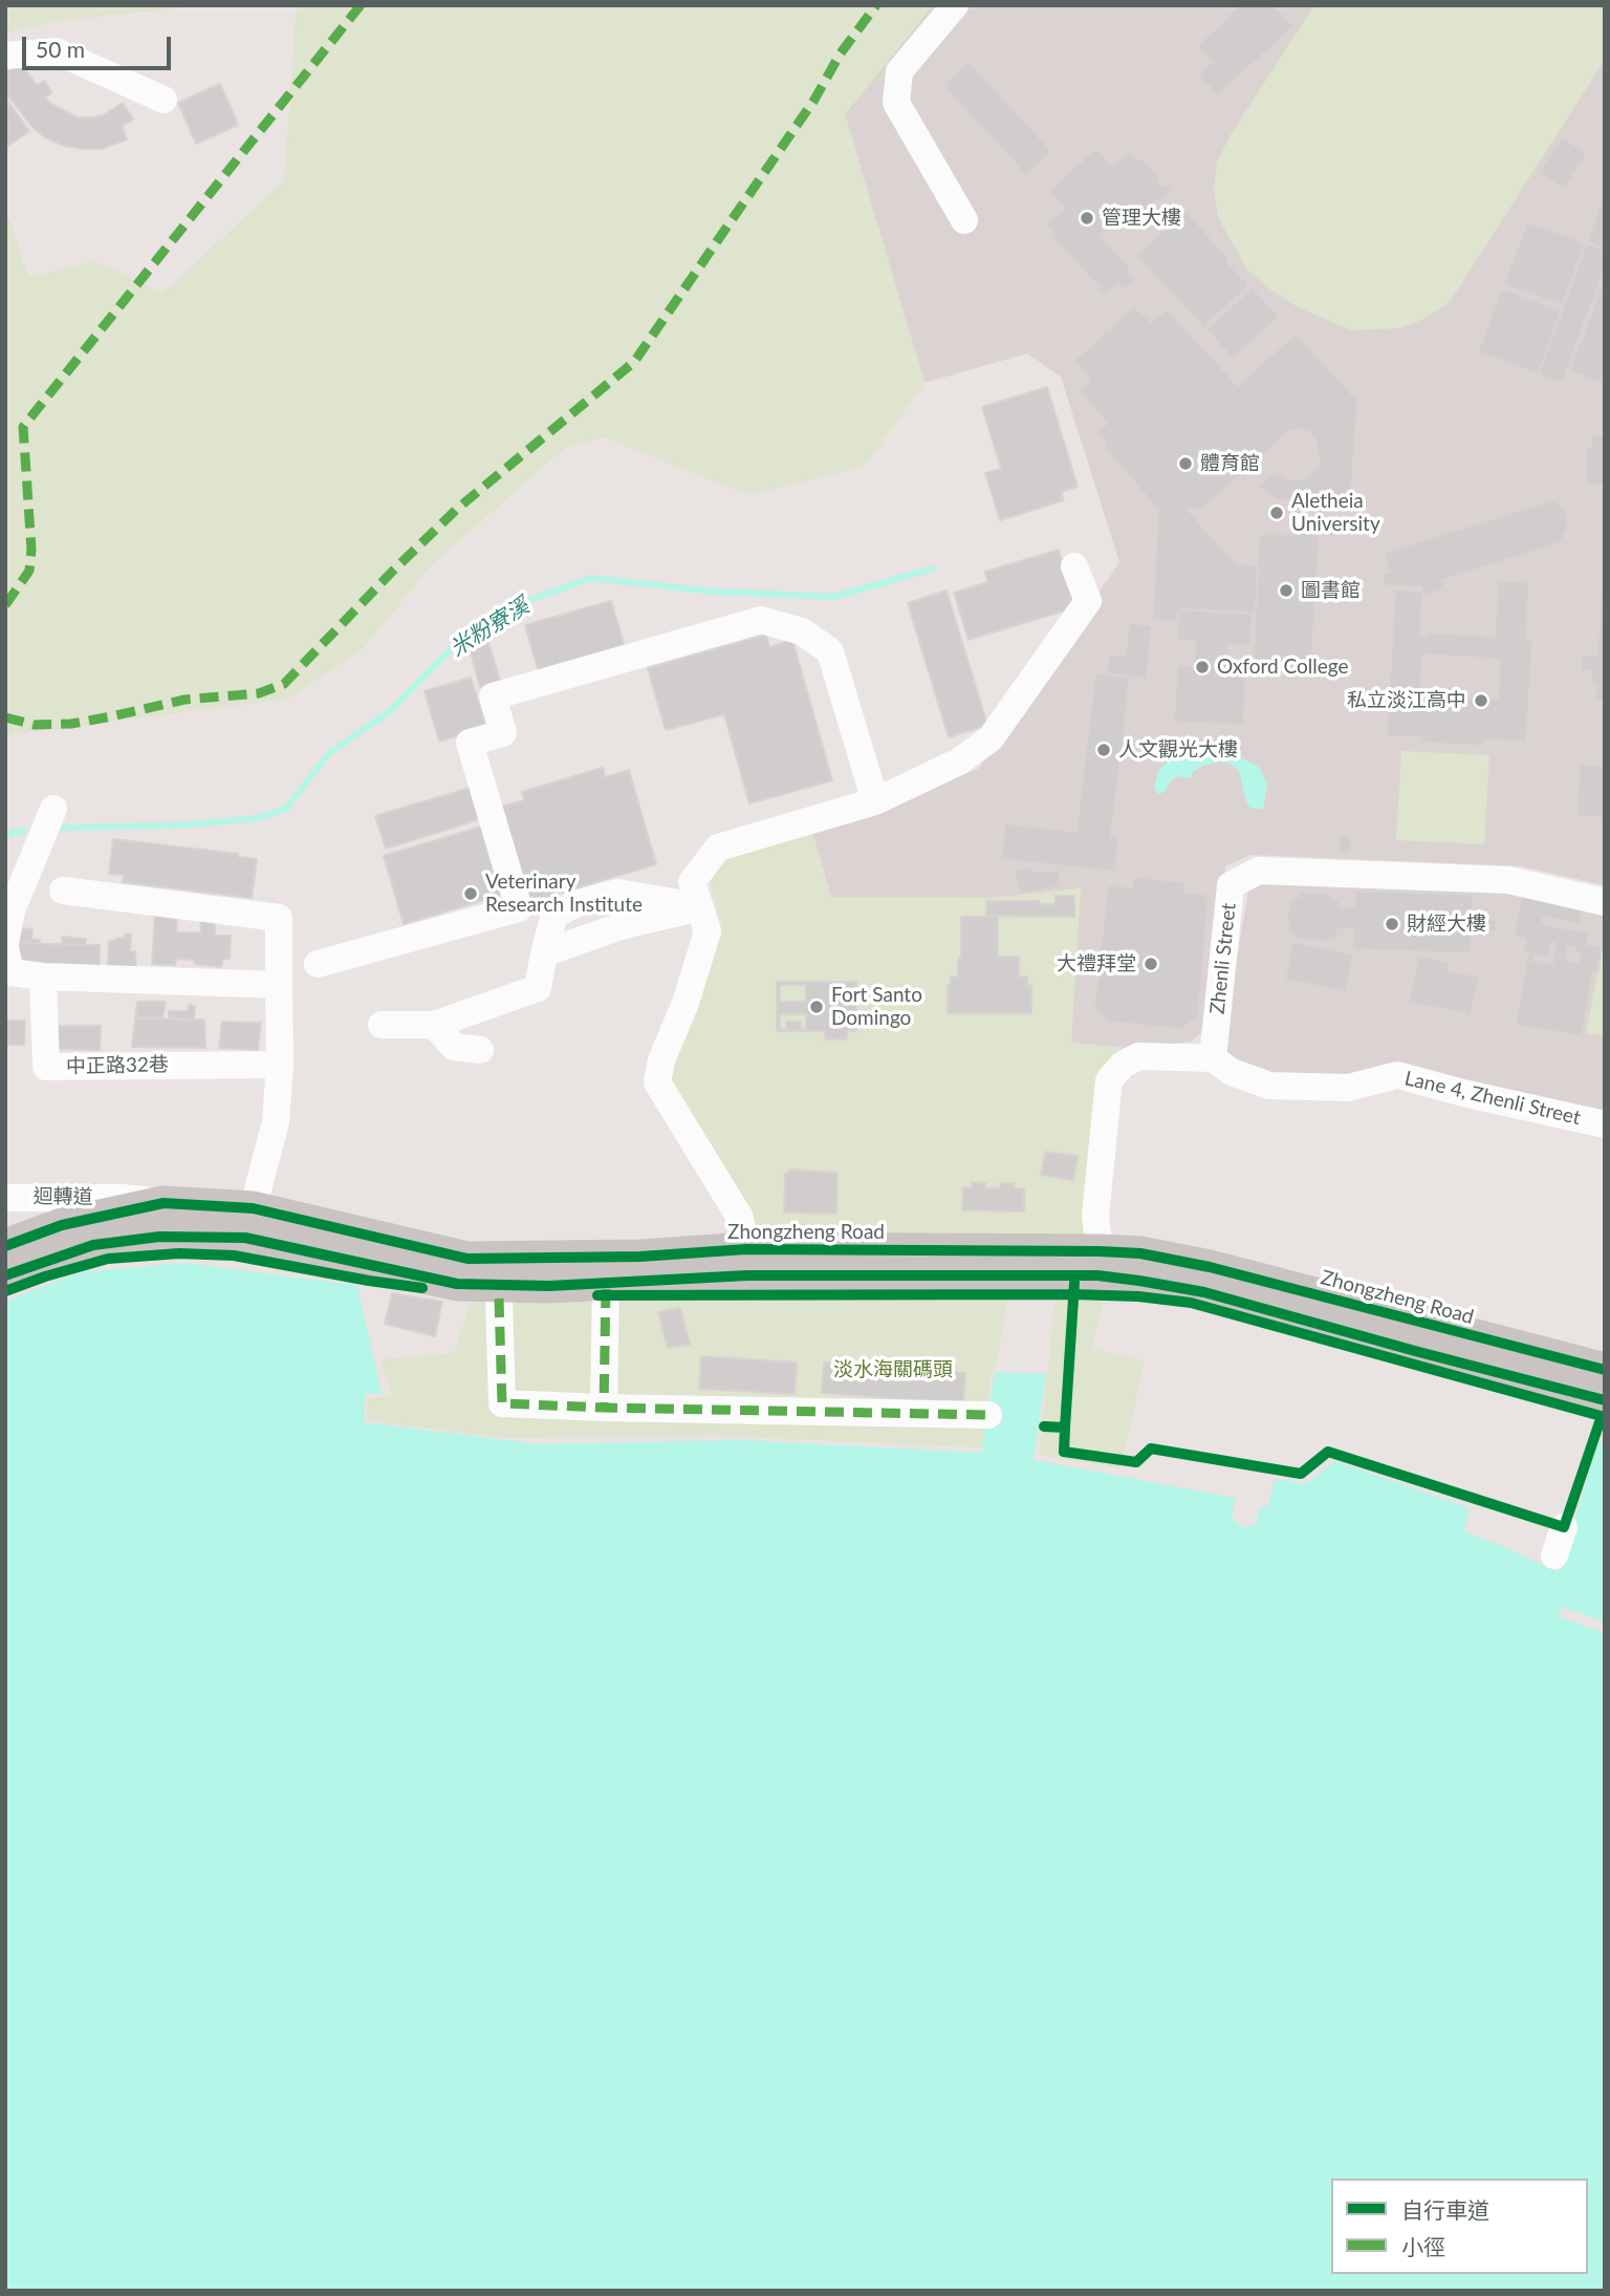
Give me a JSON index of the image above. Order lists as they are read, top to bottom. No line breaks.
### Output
{"streets":{"main road":["Zhongzheng Road"],"street":["Zhenli Street","中正路32巷","Lane 4, Zhenli Street","迴轉道"]},"crossings":[["Zhenli Street","Lane 4, Zhenli Street"],["迴轉道","Zhongzheng Road"]],"water":["米粉寮溪"],"parks":["淡水海關碼頭"],"places":["管理大樓","體育館","Aletheia University","圖書館","Oxford College","私立淡江高中","人文觀光大樓","Veterinary Research Institute","財經大樓","大禮拜堂","Fort Santo Domingo"],"legend":["自行車道","小徑"],"scale_bar":"50 m"}
